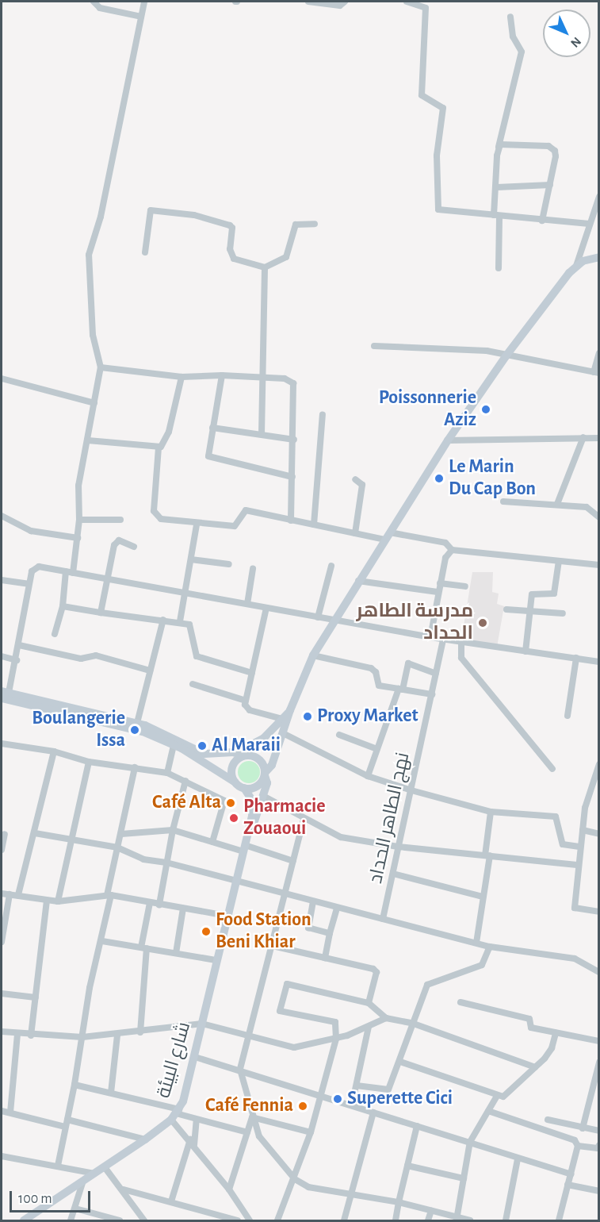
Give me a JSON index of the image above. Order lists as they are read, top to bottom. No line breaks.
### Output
{"streets":{"street":["نهج الطاهر الحداد","شارع البيئة"]},"places":["Poissonnerie Aziz","Le Marin Du Cap Bon","مدرسة الطاهر الحداد","Proxy Market","Boulangerie Issa","Al Maraii","Café Alta","Pharmacie Zouaoui","Food Station Beni Khiar","Superette Cici","Café Fennia"],"scale_bar":"100 m","north":"bottom right"}
